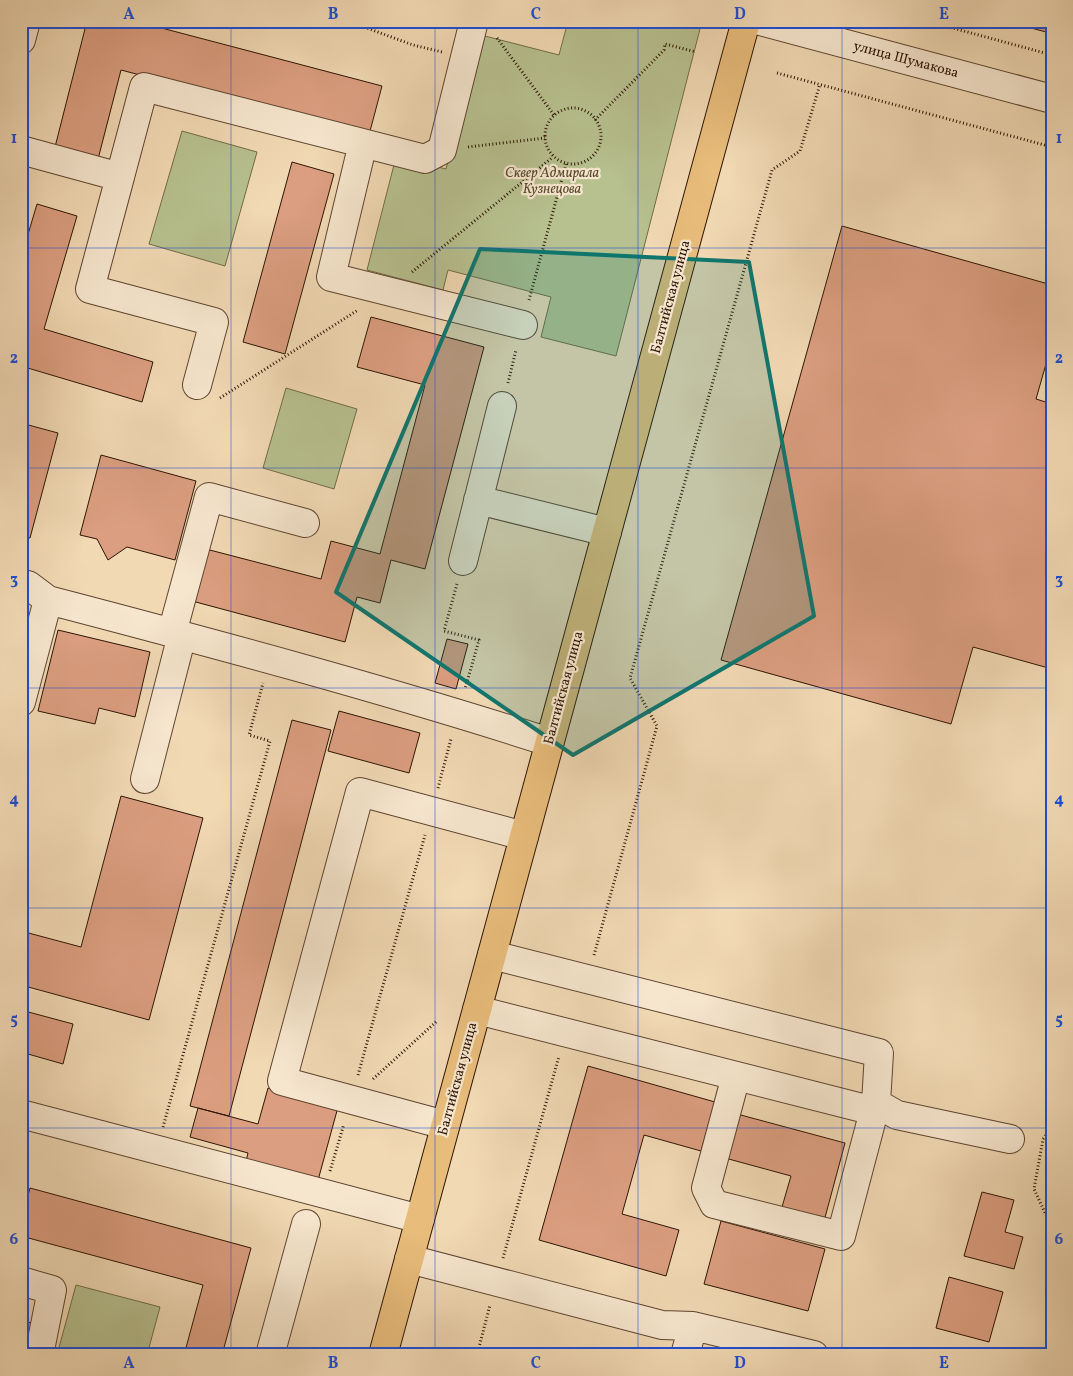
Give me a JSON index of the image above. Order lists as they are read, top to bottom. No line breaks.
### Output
{"streets":{"main road":["Балтийская улица"],"street":["улица Шумакова"]},"parks":["Сквер Адмирала Кузнецова"],"grid":{"columns":["A","B","C","D","E"],"rows":["1","2","3","4","5","6"]}}
